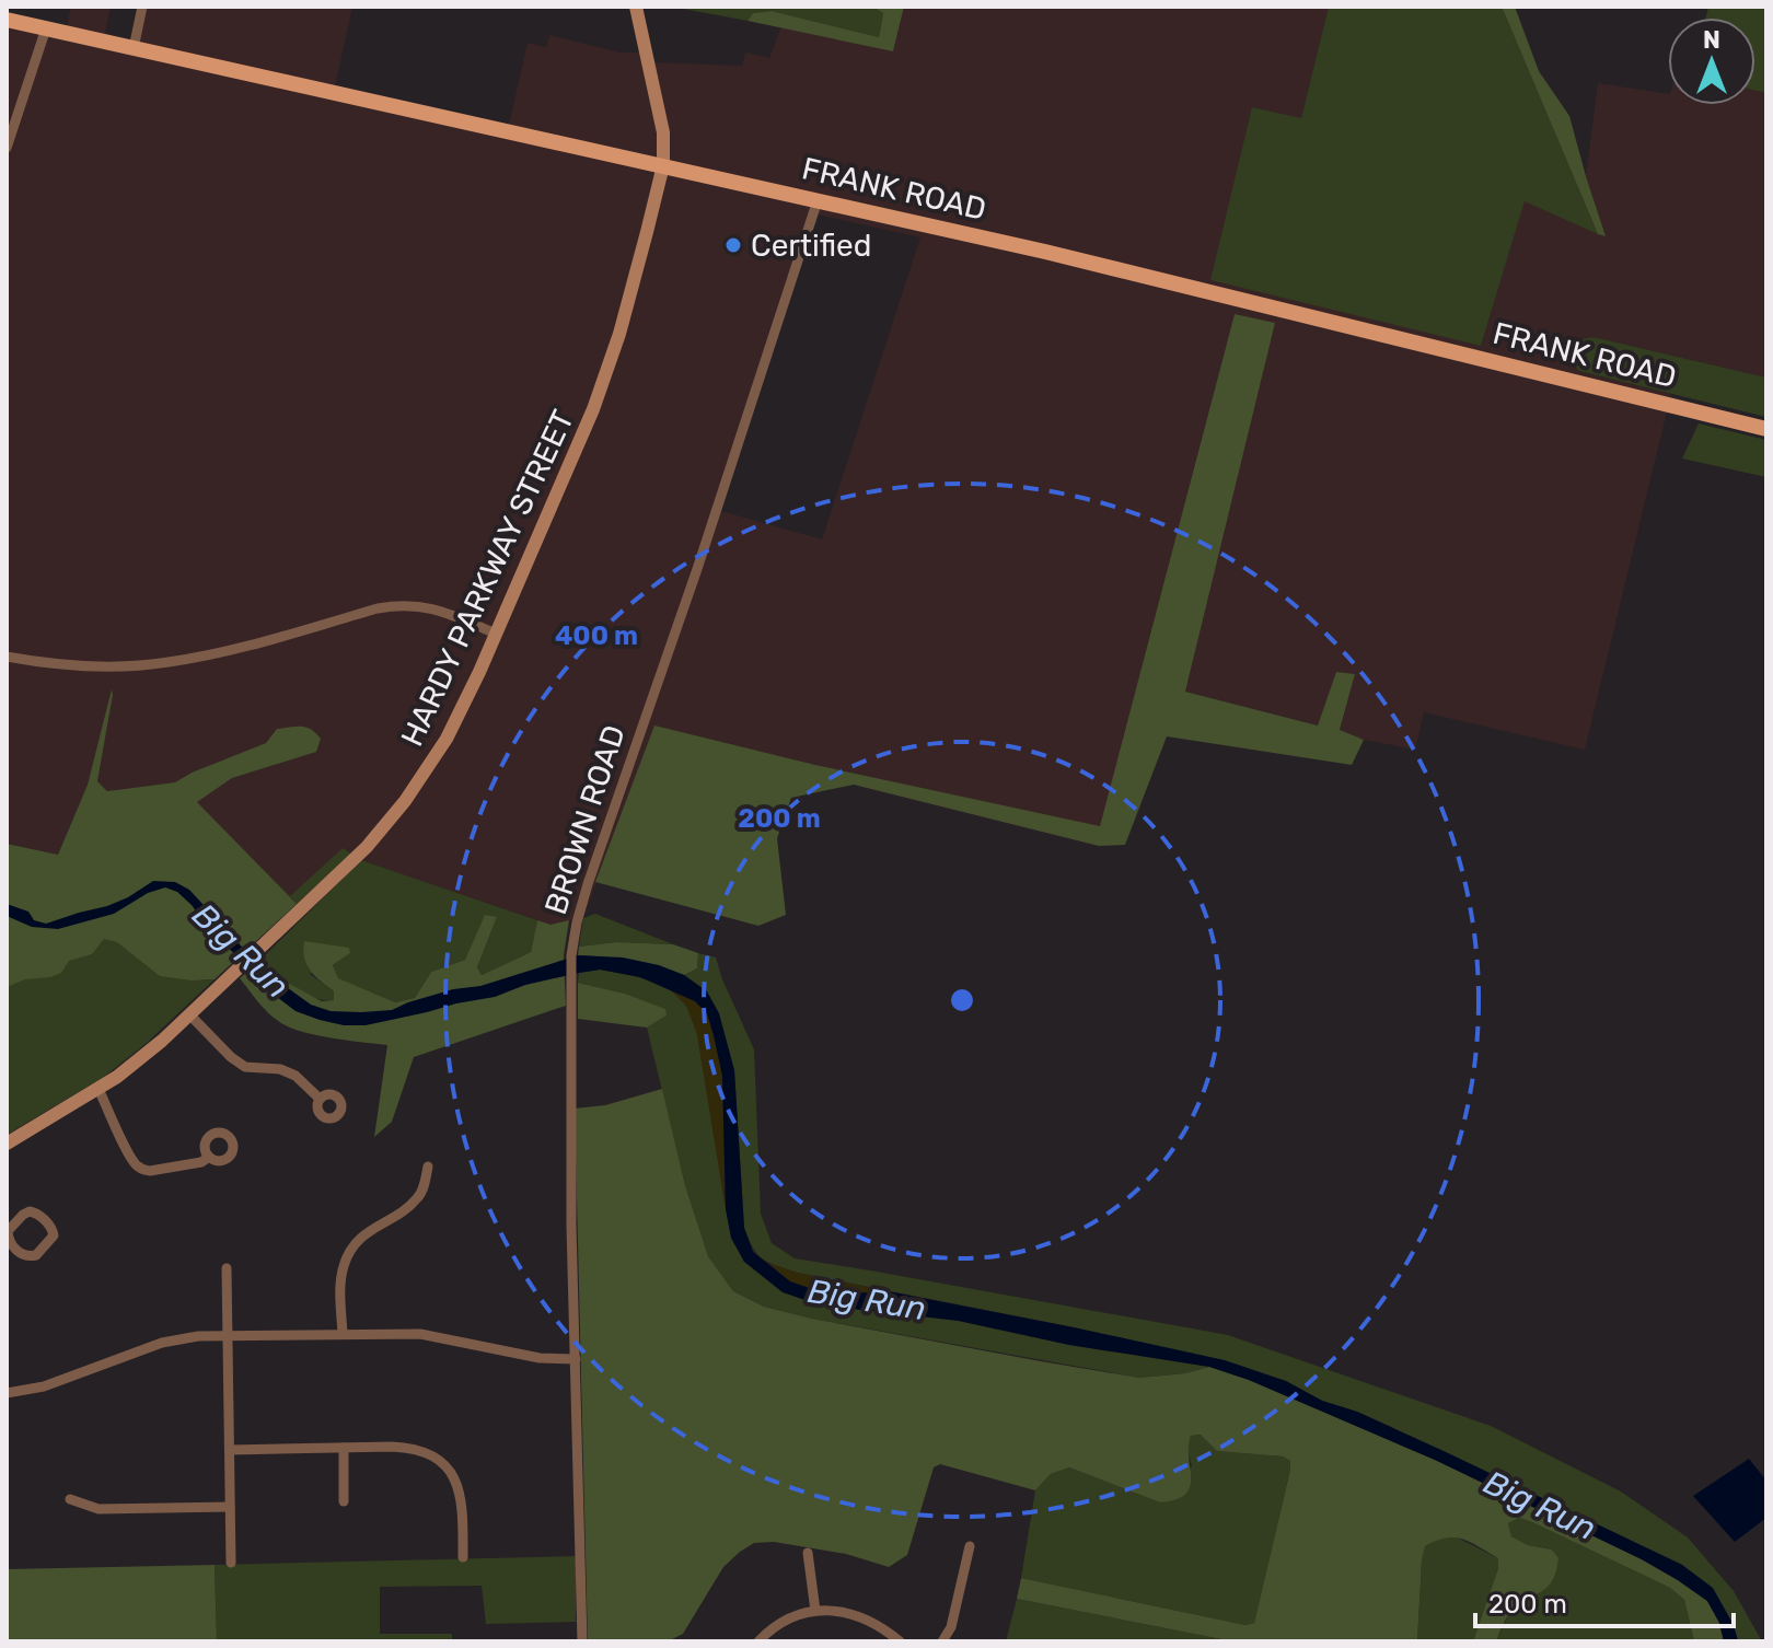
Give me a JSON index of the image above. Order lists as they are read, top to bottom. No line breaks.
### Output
{"streets":{"main road":["FRANK ROAD","HARDY PARKWAY STREET"],"street":["BROWN ROAD"]},"crossings":[["FRANK ROAD","HARDY PARKWAY STREET"],["FRANK ROAD","BROWN ROAD"]],"water":["Big Run"],"places":["Certified"],"scale_bar":"200 m","north":"top","rings":["400 m","200 m"]}
